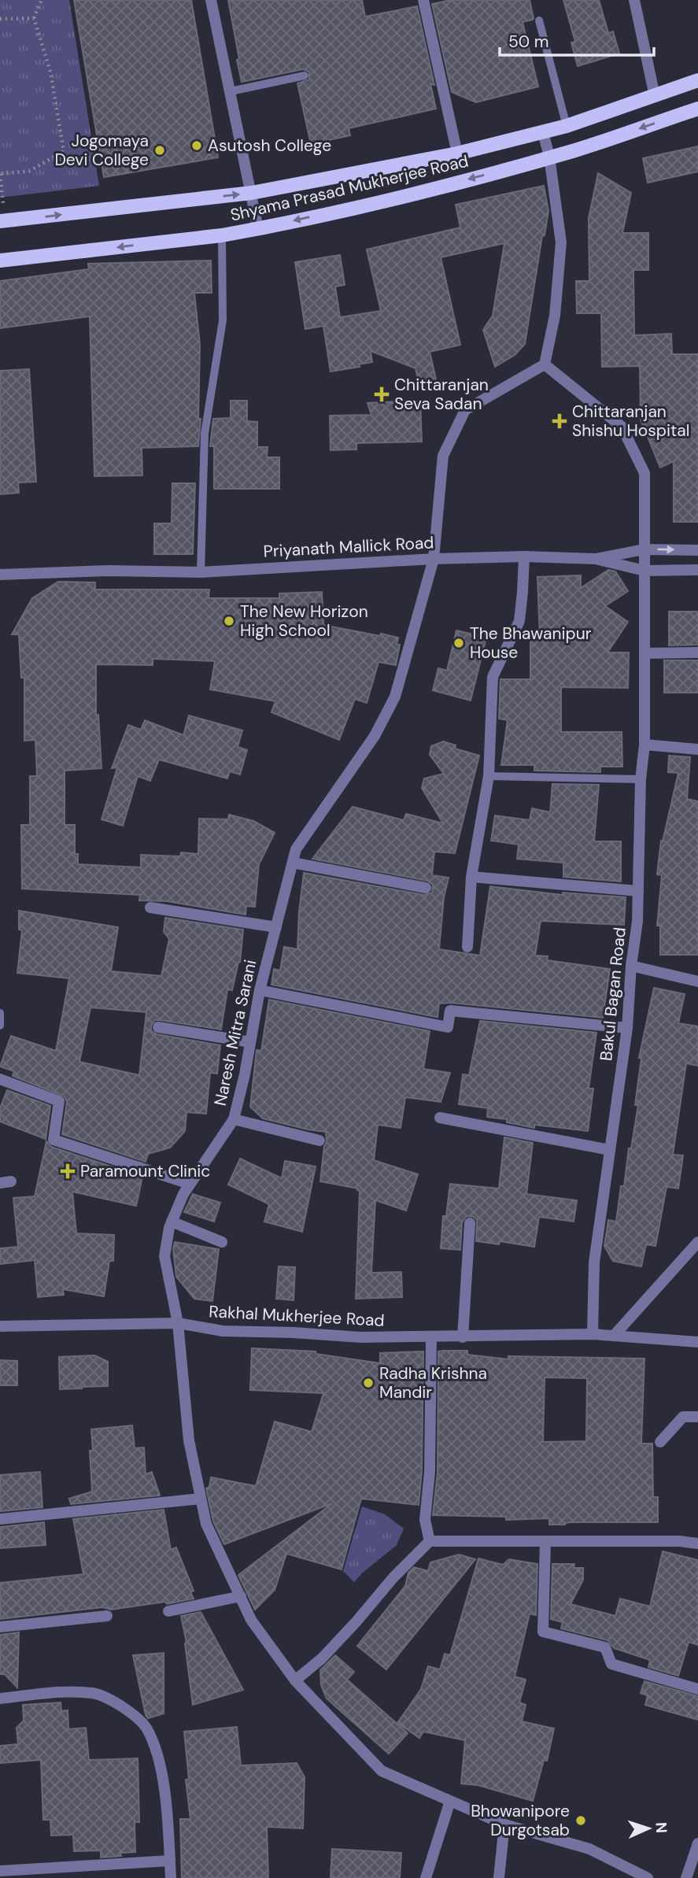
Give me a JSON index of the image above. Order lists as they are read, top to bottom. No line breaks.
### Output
{"streets":{"main road":["Shyama Prasad Mukherjee Road"],"street":["Priyanath Mallick Road","Bakul Bagan Road","Naresh Mitra Sarani","Rakhal Mukherjee Road"]},"crossings":[["Priyanath Mallick Road","Bakul Bagan Road"],["Priyanath Mallick Road","Naresh Mitra Sarani"],["Bakul Bagan Road","Naresh Mitra Sarani"],["Bakul Bagan Road","Rakhal Mukherjee Road"],["Naresh Mitra Sarani","Rakhal Mukherjee Road"]],"places":{"other":["Asutosh College","Jogomaya Devi College","The New Horizon High School","The Bhawanipur House","Radha Krishna Mandir","Bhowanipore Durgotsab"],"health":["Chittaranjan Seva Sadan","Chittaranjan Shishu Hospital","Paramount Clinic"]},"scale_bar":"50 m","north":"right"}
